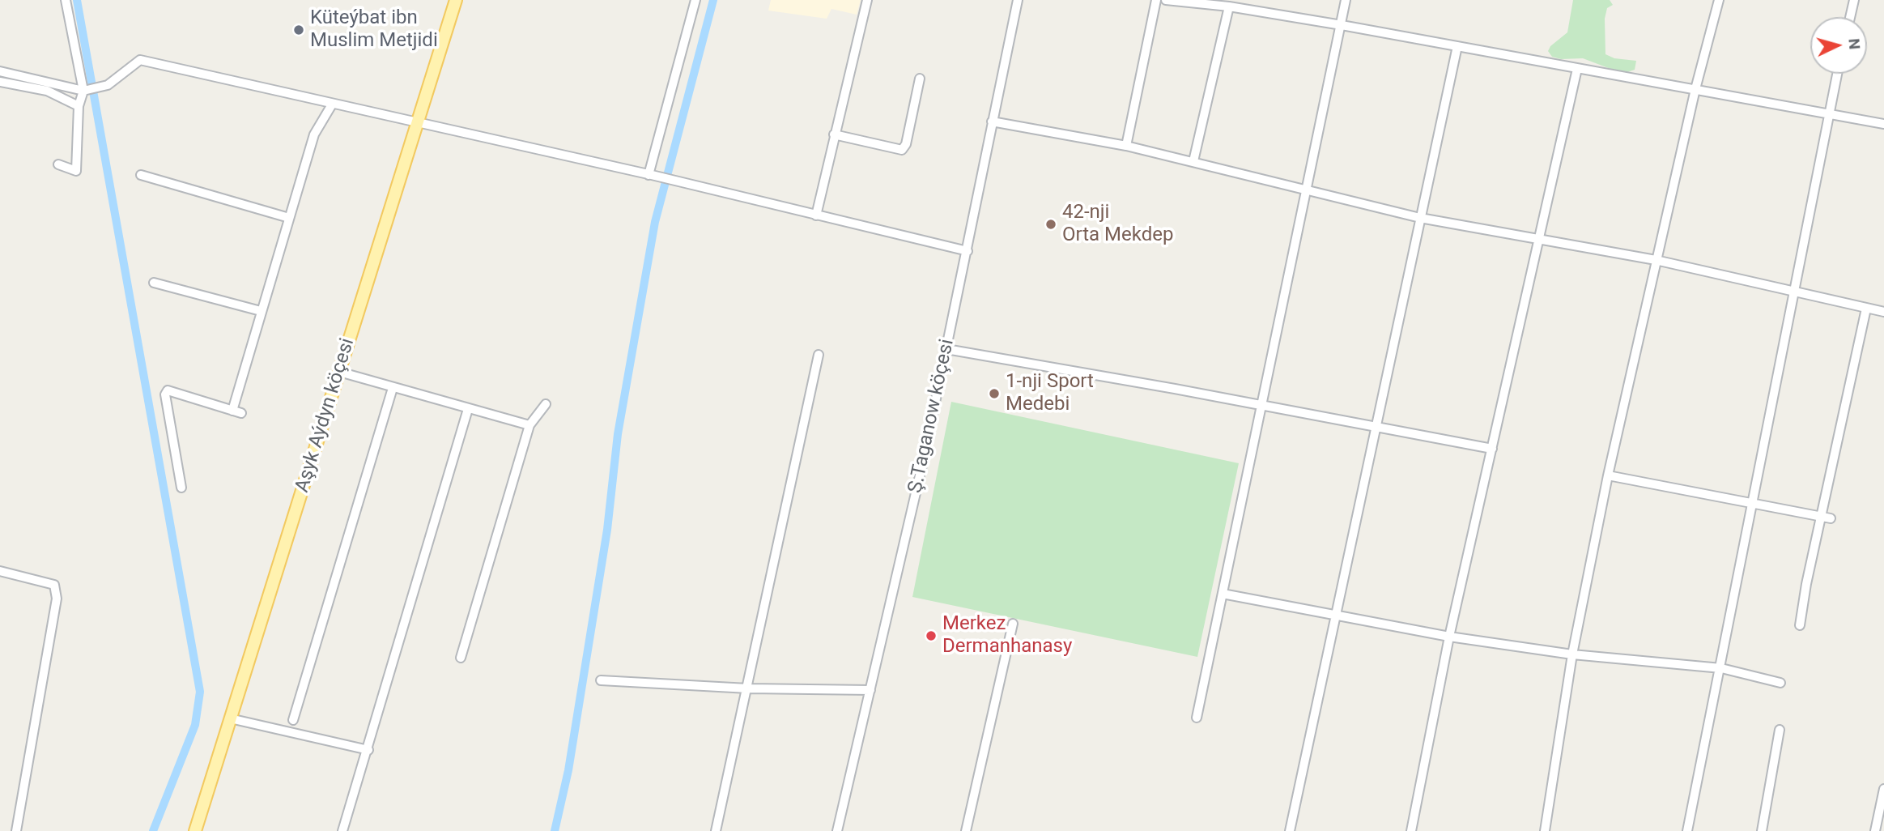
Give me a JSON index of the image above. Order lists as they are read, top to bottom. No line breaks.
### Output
{"streets":{"main road":["Aşyk Aýdyn köçesi"],"street":["Ş.Taganow köçesi"]},"places":["Küteýbat ibn Muslim Metjidi","42-nji Orta Mekdep","1-nji Sport Medebi","Merkez Dermanhanasy"],"north":"right"}
